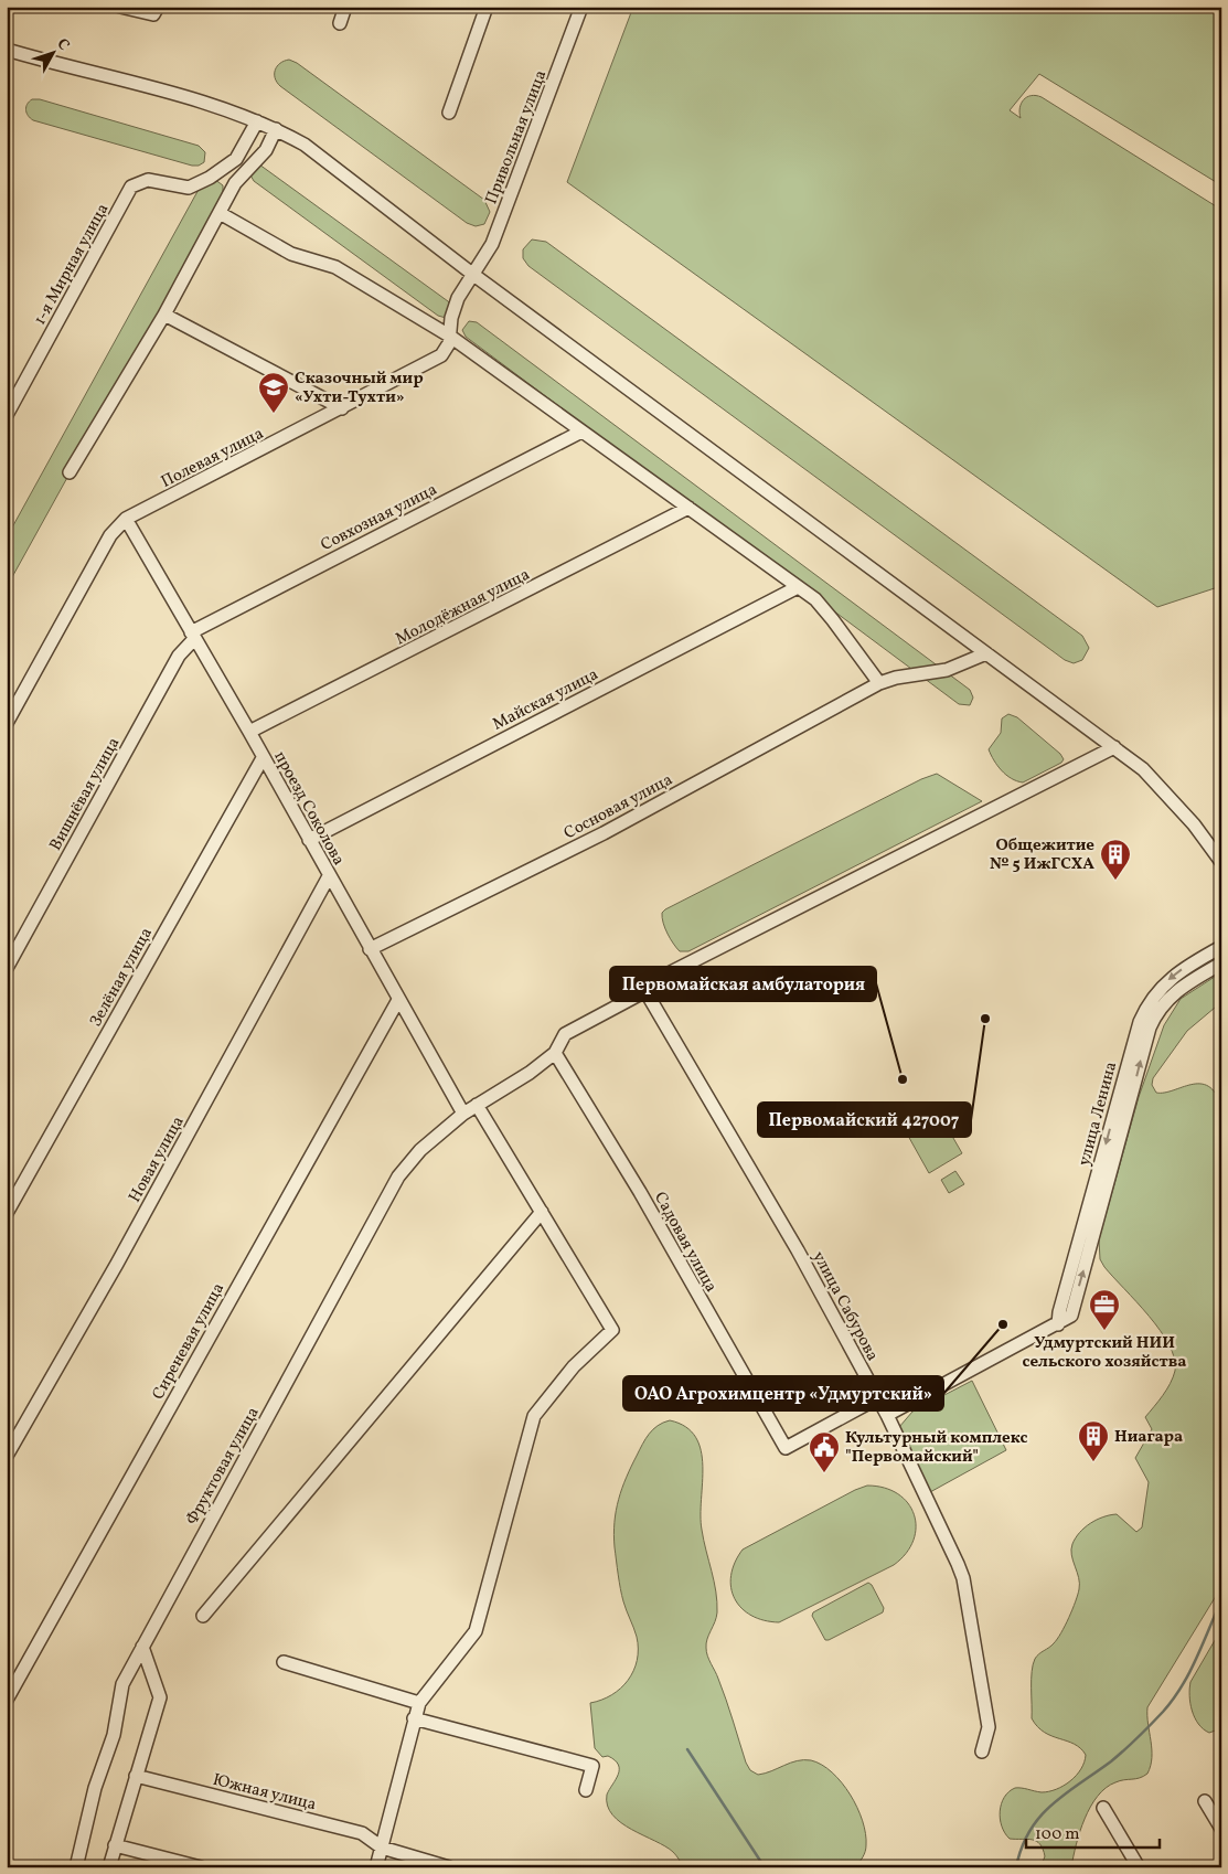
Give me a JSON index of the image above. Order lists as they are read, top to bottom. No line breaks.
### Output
{"streets":{"street":["Привольная улица","1-я Мирная улица","Полевая улица","Совхозная улица","Молодёжная улица","Майская улица","Вишнёвая улица","Сосновая улица","проезд Соколова","Зелёная улица","улица Ленина","Новая улица","Садовая улица","улица Сабурова","Сиреневая улица","Фруктовая улица","Южная улица"]},"crossings":[["Привольная улица","Полевая улица"],["Полевая улица","проезд Соколова"],["Совхозная улица","Вишнёвая улица"],["Совхозная улица","проезд Соколова"],["Молодёжная улица","проезд Соколова"],["Майская улица","проезд Соколова"],["Вишнёвая улица","проезд Соколова"],["Сосновая улица","проезд Соколова"],["проезд Соколова","Зелёная улица"],["проезд Соколова","Новая улица"],["проезд Соколова","Сиреневая улица"],["проезд Соколова","Фруктовая улица"],["улица Ленина","улица Сабурова"],["Садовая улица","улица Сабурова"],["Садовая улица","Фруктовая улица"],["улица Сабурова","Фруктовая улица"]],"places":{"school or university":["Сказочный мир «Ухти-Тухти»"],"building":["Общежитие № 5 ИжГСХА","Ниагара"],"other":["Первомайский 427007","Первомайская амбулатория","ОАО Агрохимцентр «Удмуртский»"],"office":["Удмуртский НИИ сельского хозяйства"],"public building":["Культурный комплекс \"Первомайский\""]},"scale_bar":"100 m","north":"top right"}
